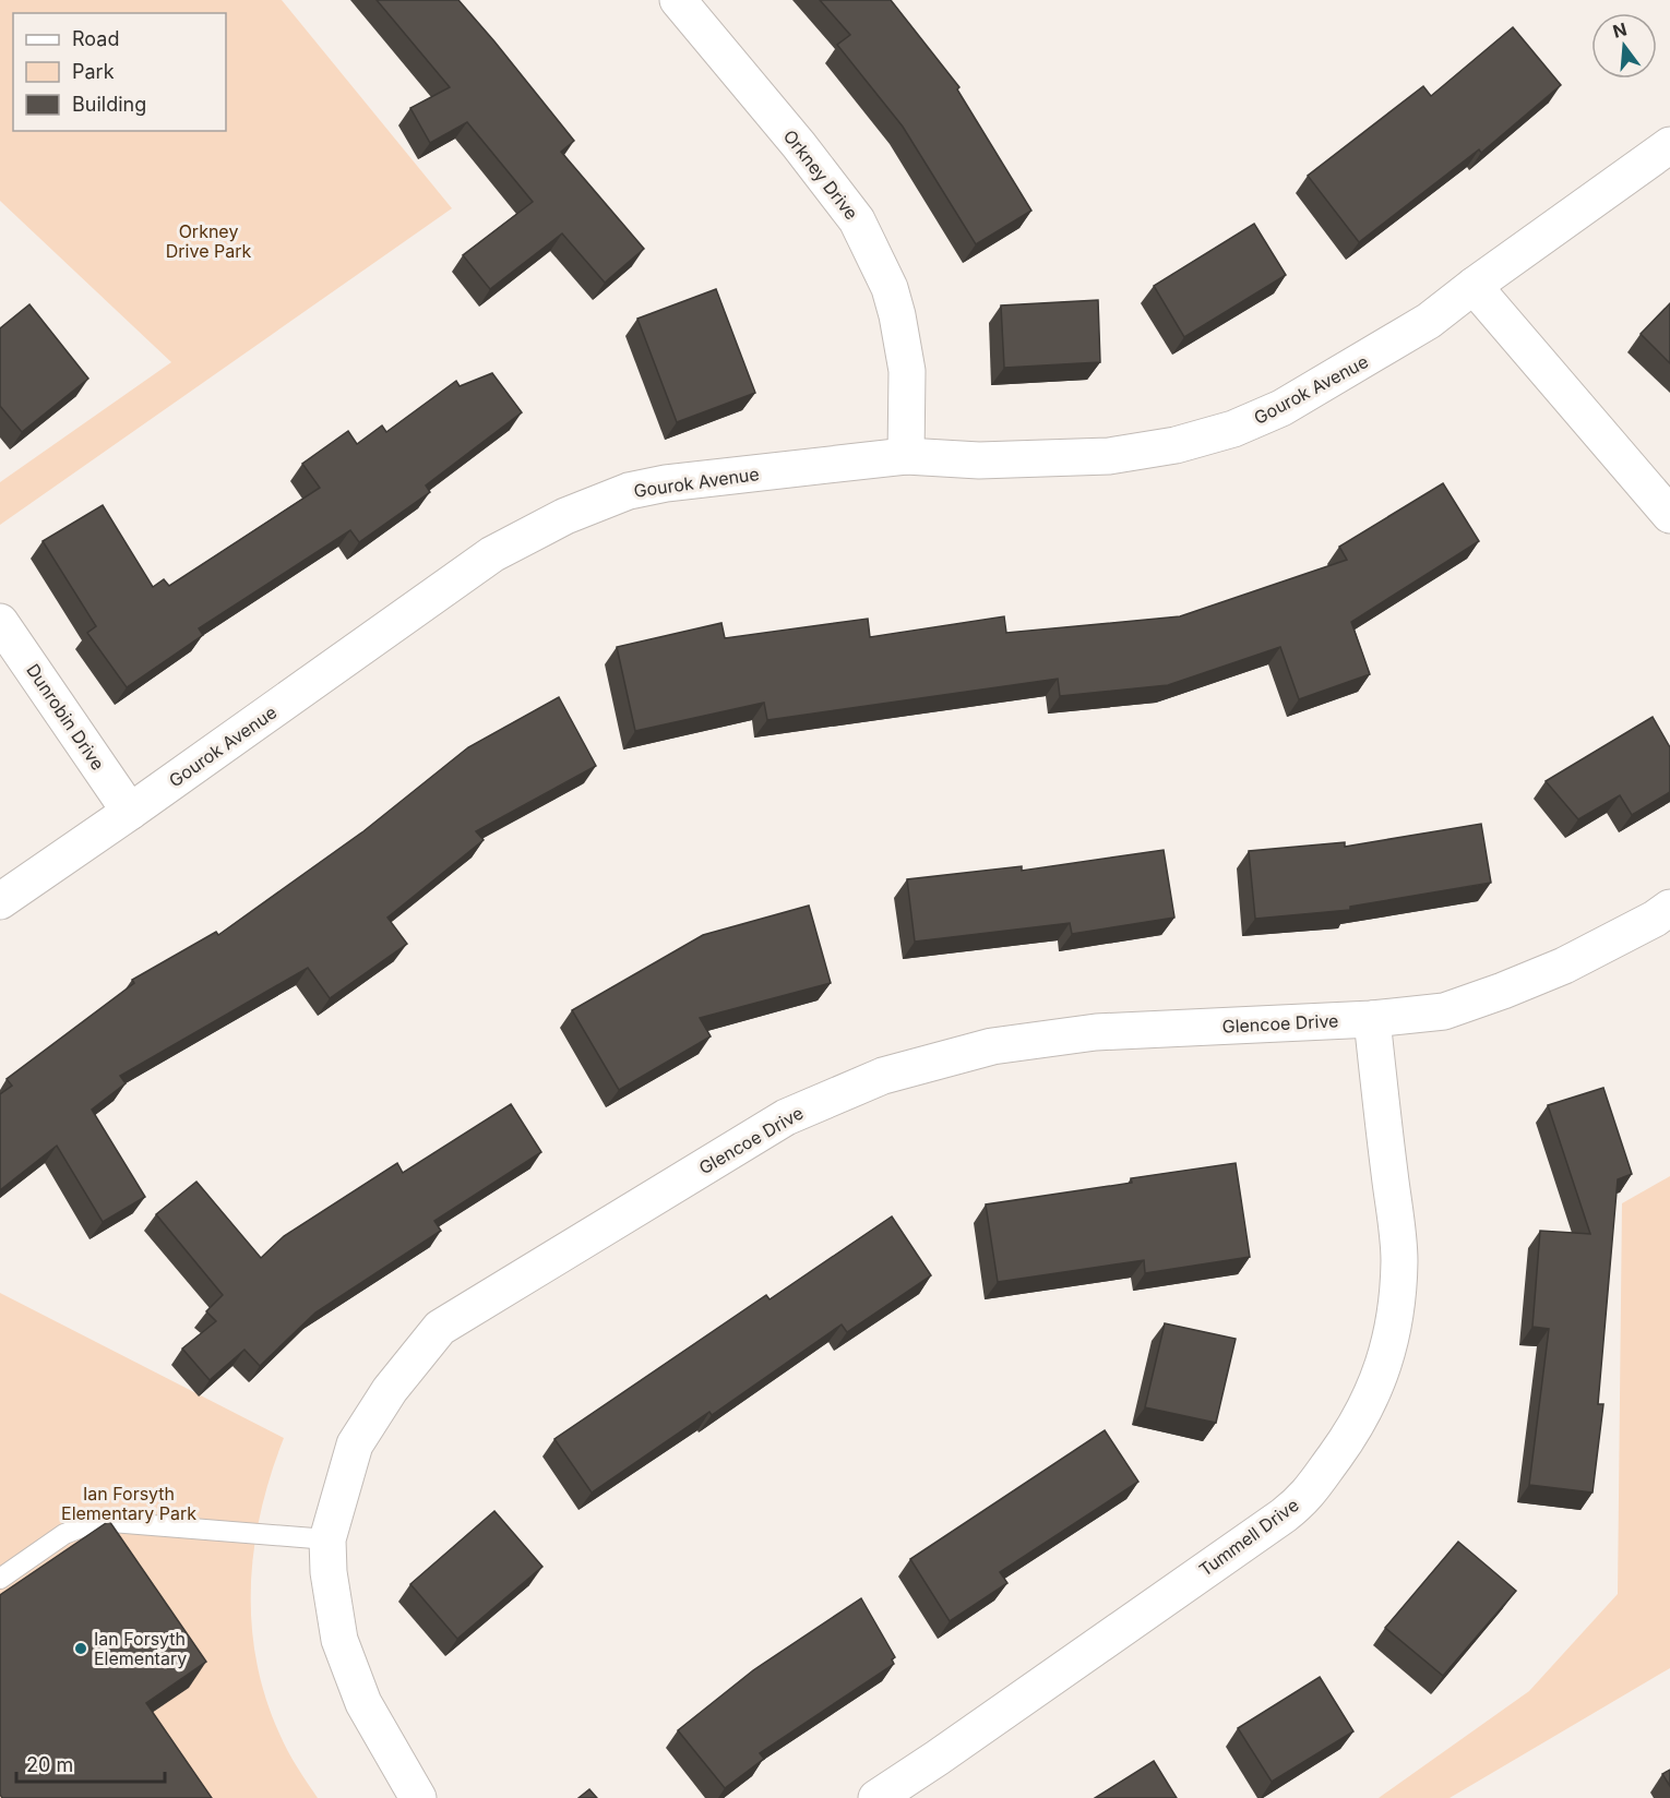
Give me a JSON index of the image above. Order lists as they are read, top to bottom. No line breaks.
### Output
{"streets":{"street":["Orkney Drive","Gourok Avenue","Dunrobin Drive","Glencoe Drive","Tummell Drive"]},"crossings":[["Orkney Drive","Gourok Avenue"],["Gourok Avenue","Dunrobin Drive"],["Glencoe Drive","Tummell Drive"]],"parks":["Orkney Drive Park","Ian Forsyth Elementary Park"],"places":["Ian Forsyth Elementary"],"legend":["Road","Park","Building"],"scale_bar":"20 m","north":"top"}
